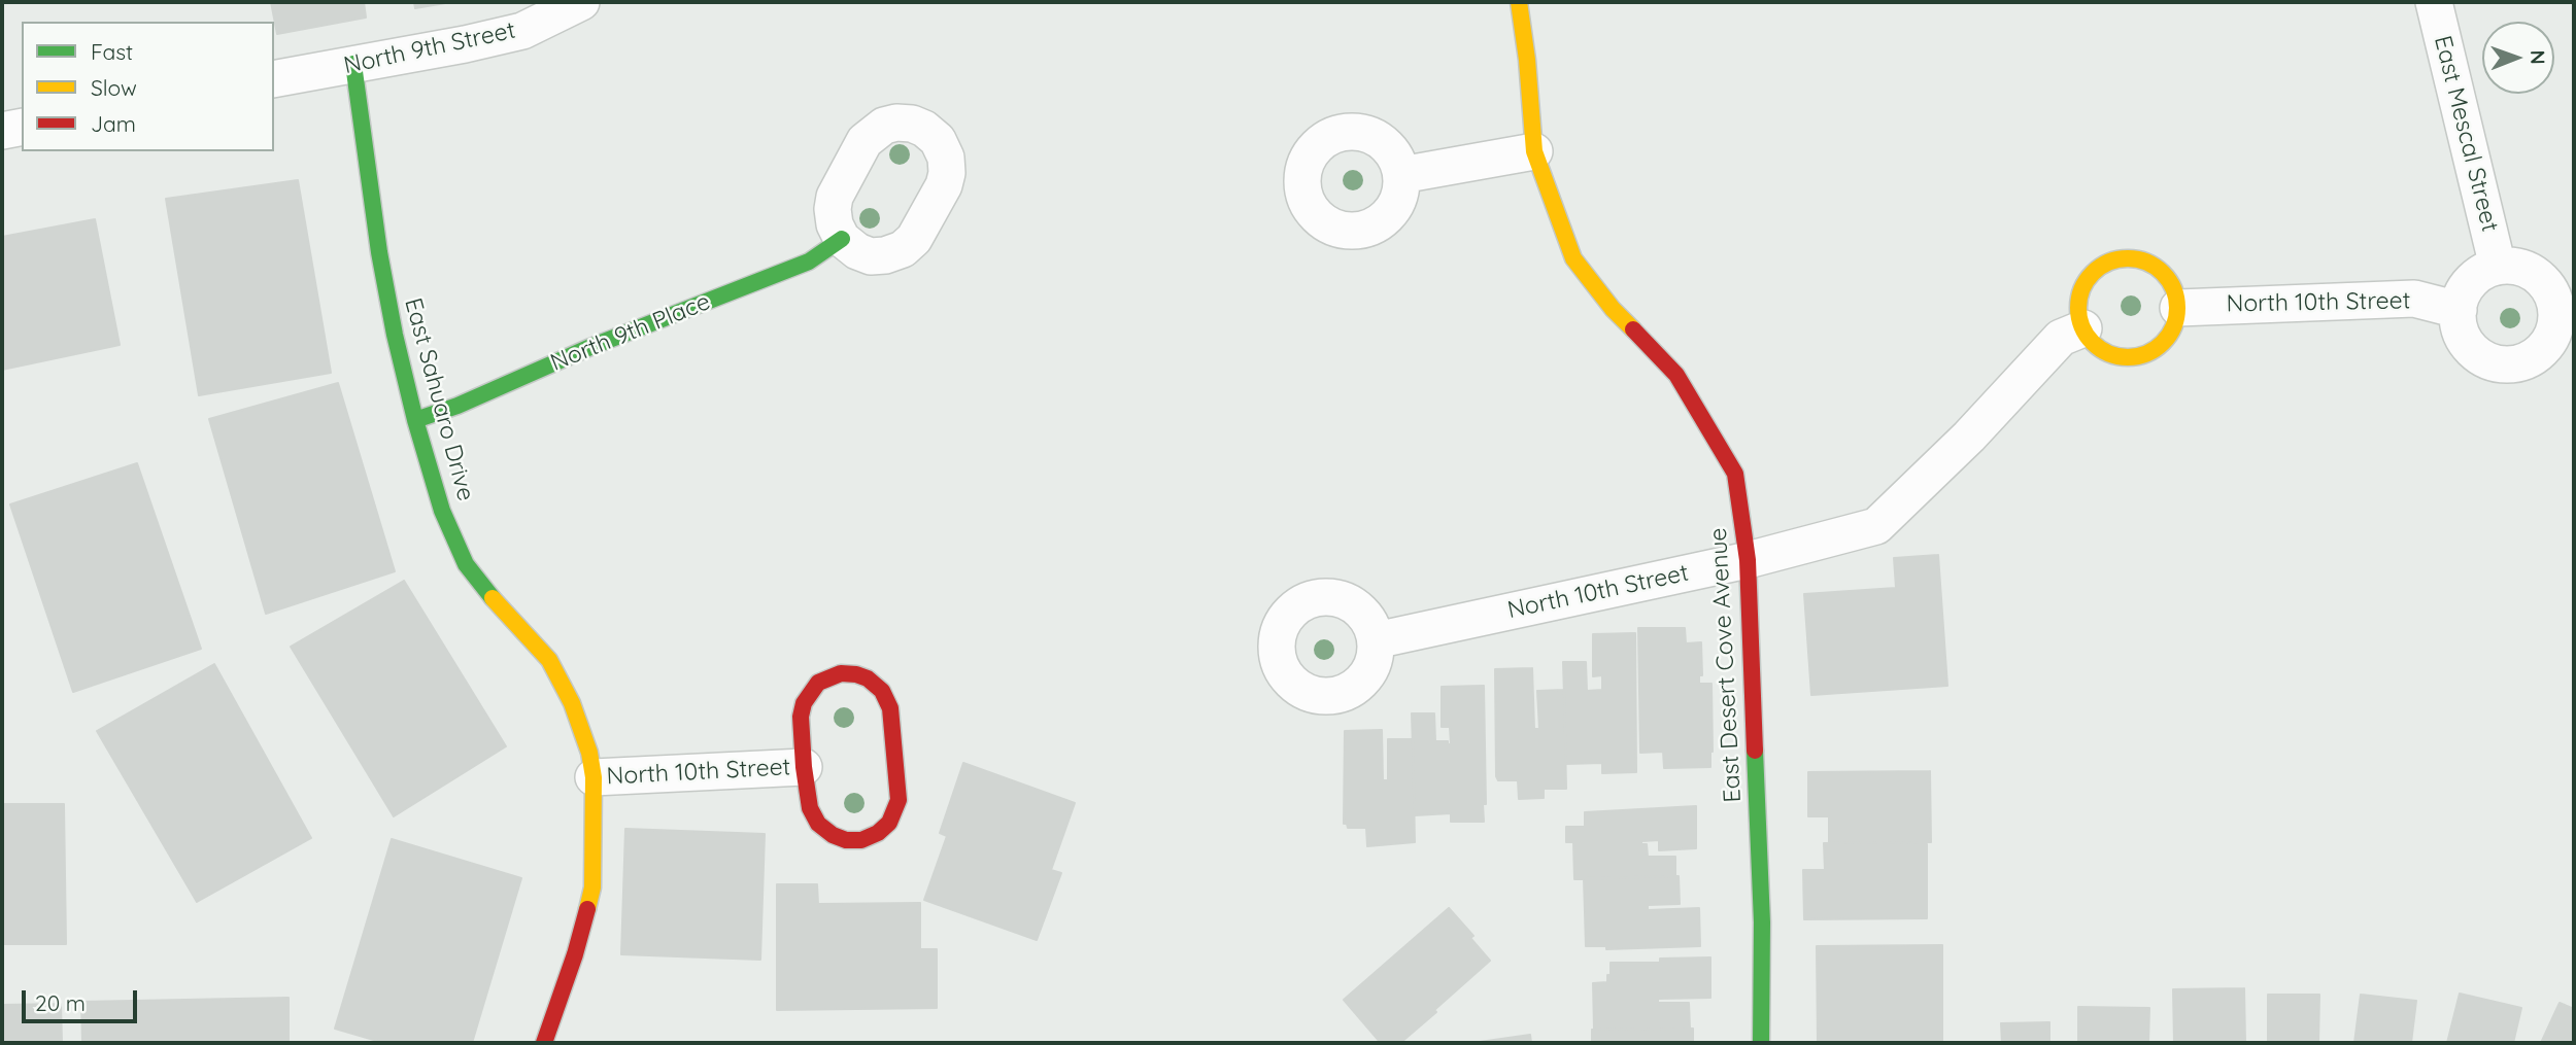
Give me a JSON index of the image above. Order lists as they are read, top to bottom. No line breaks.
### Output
{"streets":{"street":["North 9th Street","East Mescal Street","North 10th Street","North 9th Place","East Sahuaro Drive","East Desert Cove Avenue"]},"crossings":[["North 9th Street","East Sahuaro Drive"],["East Mescal Street","North 10th Street"],["North 10th Street","East Sahuaro Drive"],["North 10th Street","East Desert Cove Avenue"],["North 9th Place","East Sahuaro Drive"]],"legend":["Fast","Slow","Jam"],"scale_bar":"20 m","north":"right"}
